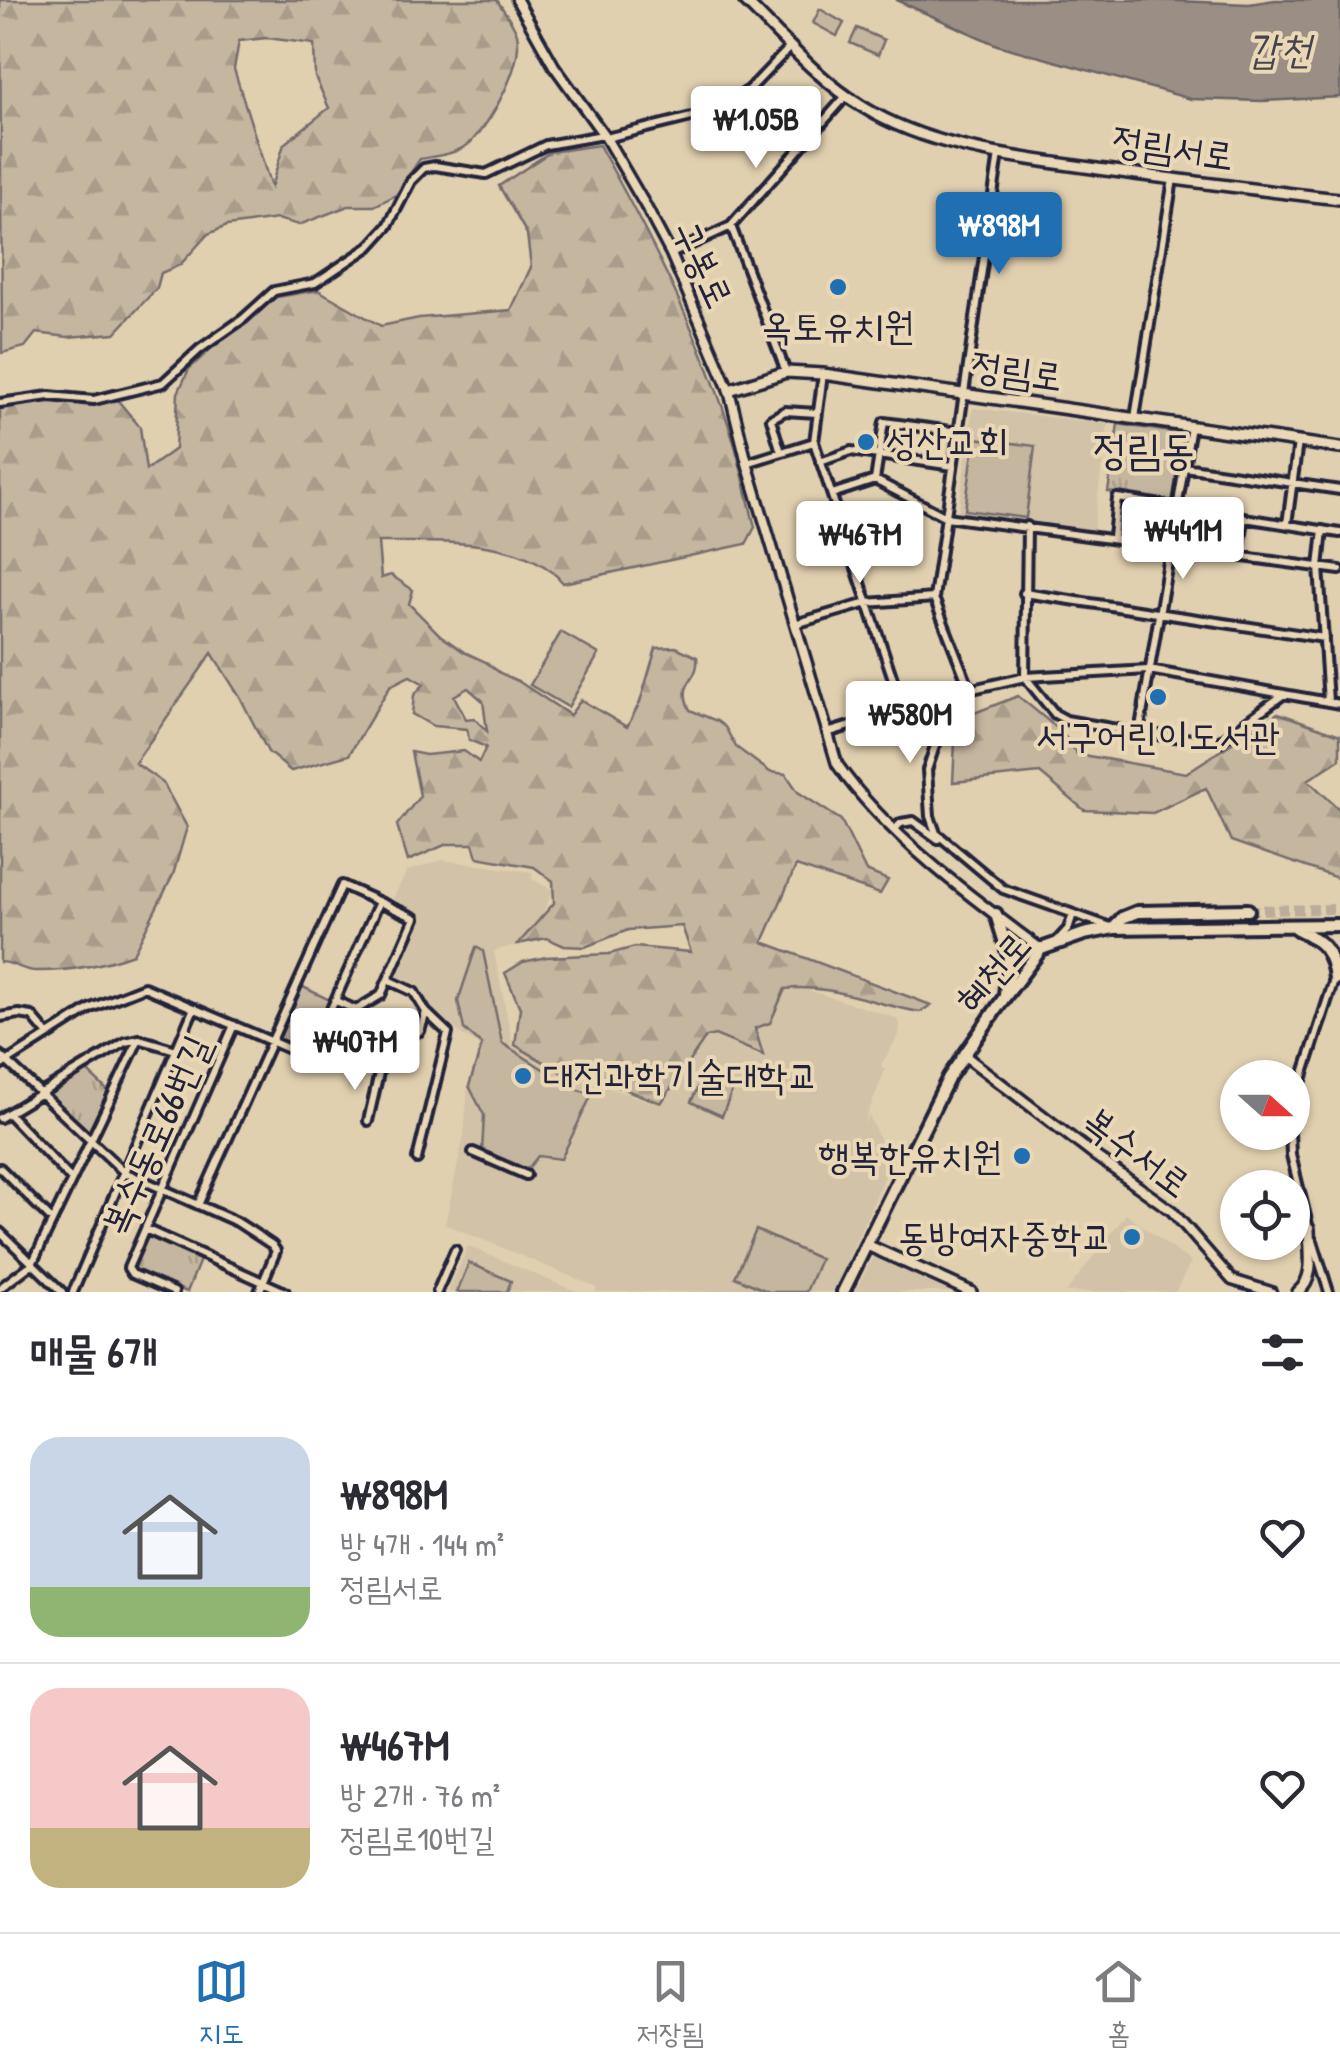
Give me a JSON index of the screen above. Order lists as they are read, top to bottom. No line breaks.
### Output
{"streets":{"main road":["정림서로","정림로","혜천로"],"street":["구봉로","복수동로66번길","복수서로"]},"crossings":[["구봉로","정림로"],["구봉로","혜천로"],["혜천로","복수서로"]],"districts":["정림동"],"water":["갑천"],"places":["옥토유치원","성산교회","서구어린이도서관","대전과학기술대학교","행복한유치원","동방여자중학교"],"north":"right","page":{"price":["₩1.05B","₩898M","₩441M","₩467M","₩580M","₩407M"],"heading":"매물 6개","list":[{"name":"₩898M","note":"방 4개 · 144 m² · 정림서로"},{"name":"₩467M","note":"방 2개 · 76 m² · 정림로10번길"}],"tabs":["지도","저장됨","홈"]}}
